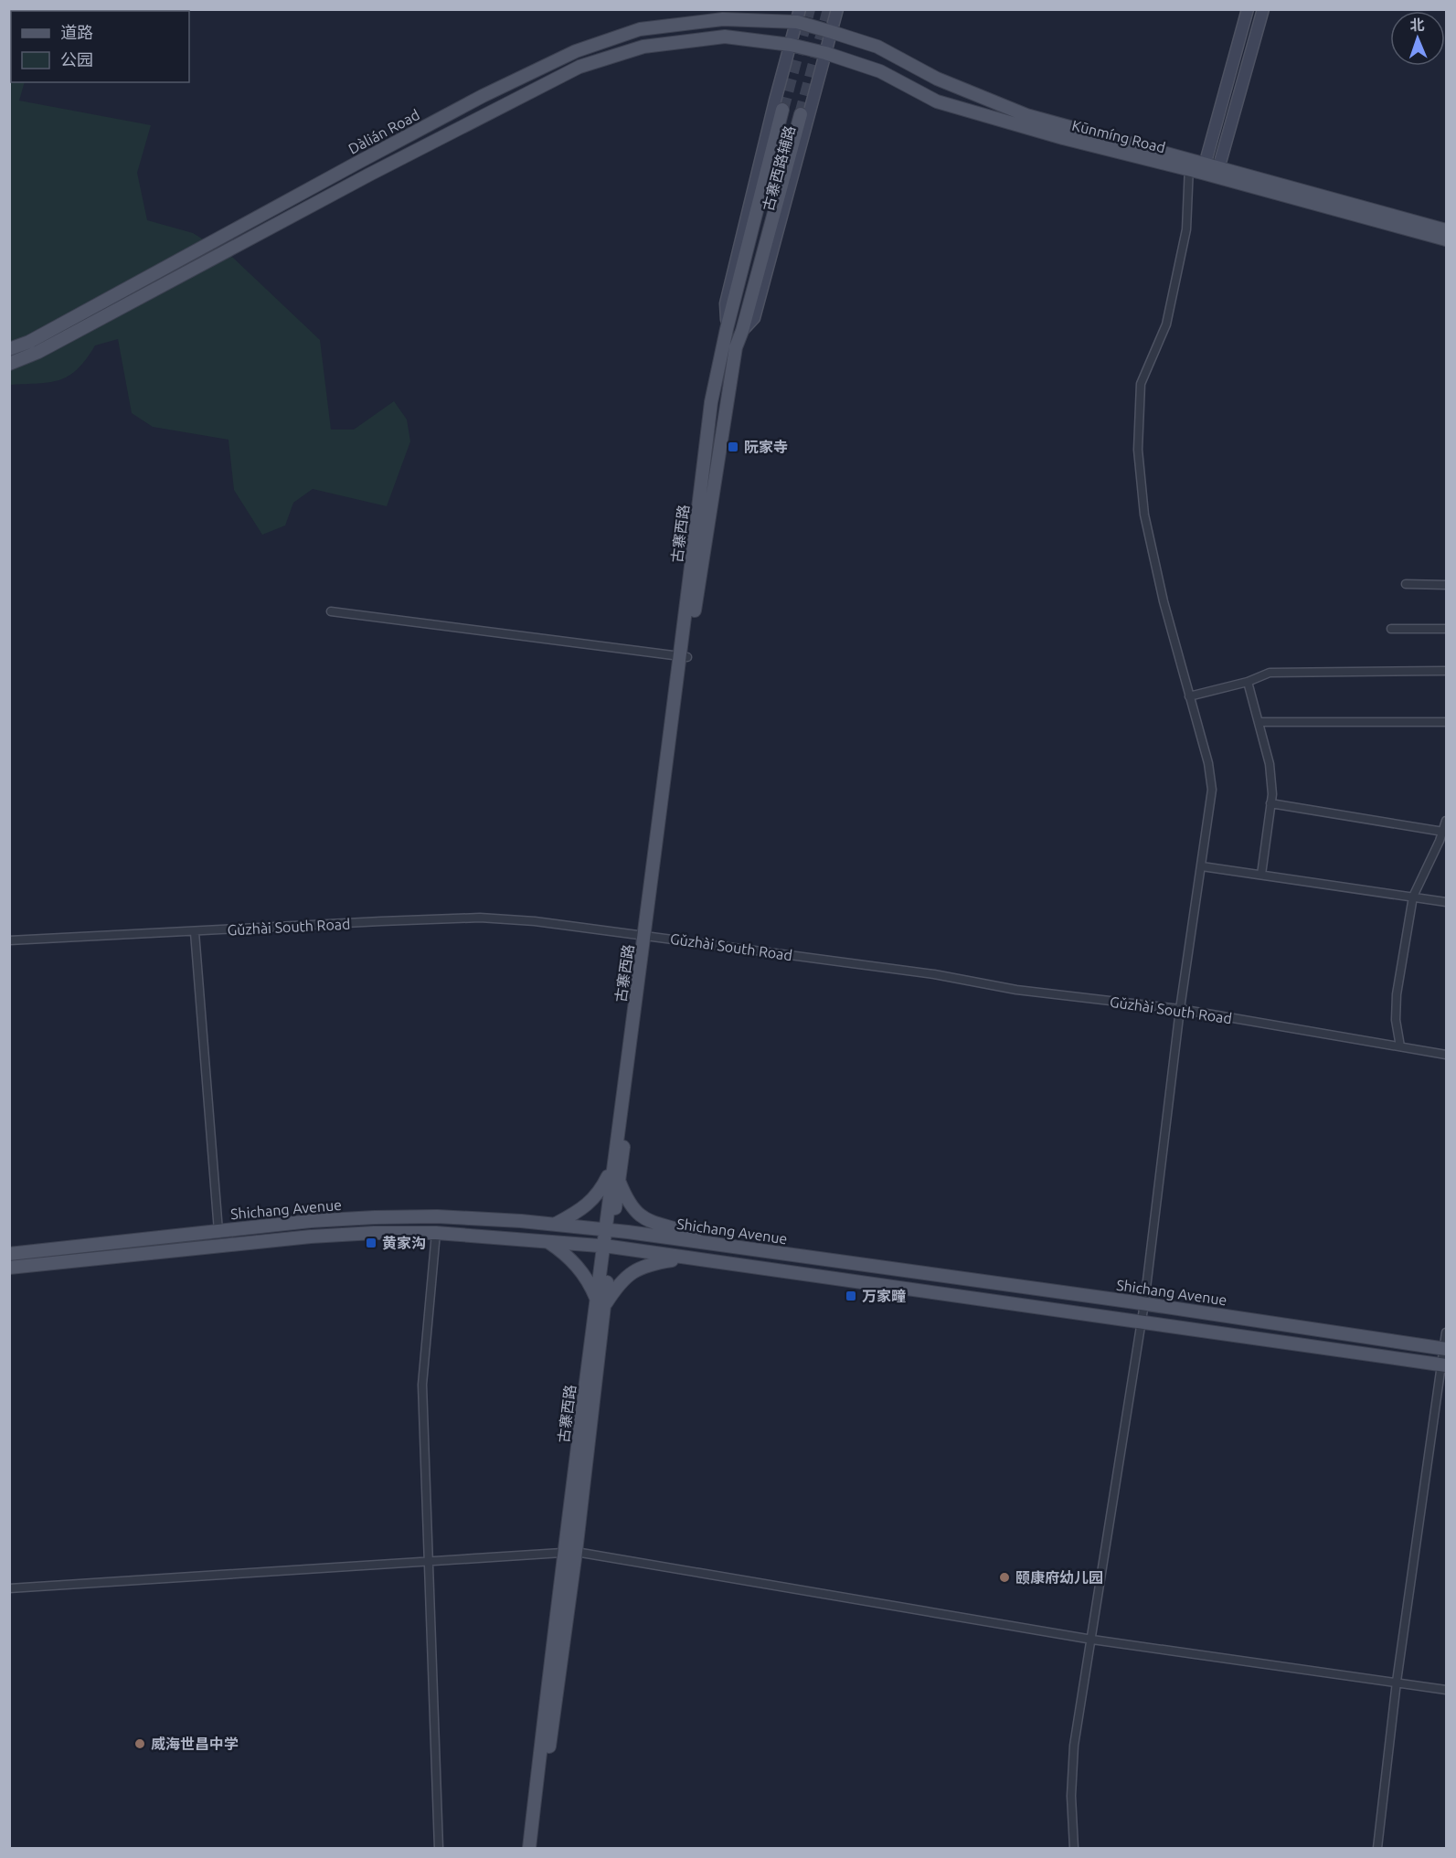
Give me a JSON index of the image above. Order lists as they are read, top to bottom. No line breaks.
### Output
{"streets":{"main road":["Dàlián Road","Kūnmíng Road","古寨西路辅路","古寨西路","Shichang Avenue"],"street":["Gǔzhài South Road"]},"crossings":[["Dàlián Road","Kūnmíng Road"],["Kūnmíng Road","古寨西路辅路"],["古寨西路辅路","古寨西路"],["古寨西路","Gǔzhài South Road"],["古寨西路","Shichang Avenue"]],"places":{"transit":["阮家寺","黄家沟","万家疃"],"other":["颐康府幼儿园","威海世昌中学"]},"legend":["道路","公园"],"north":"top"}
